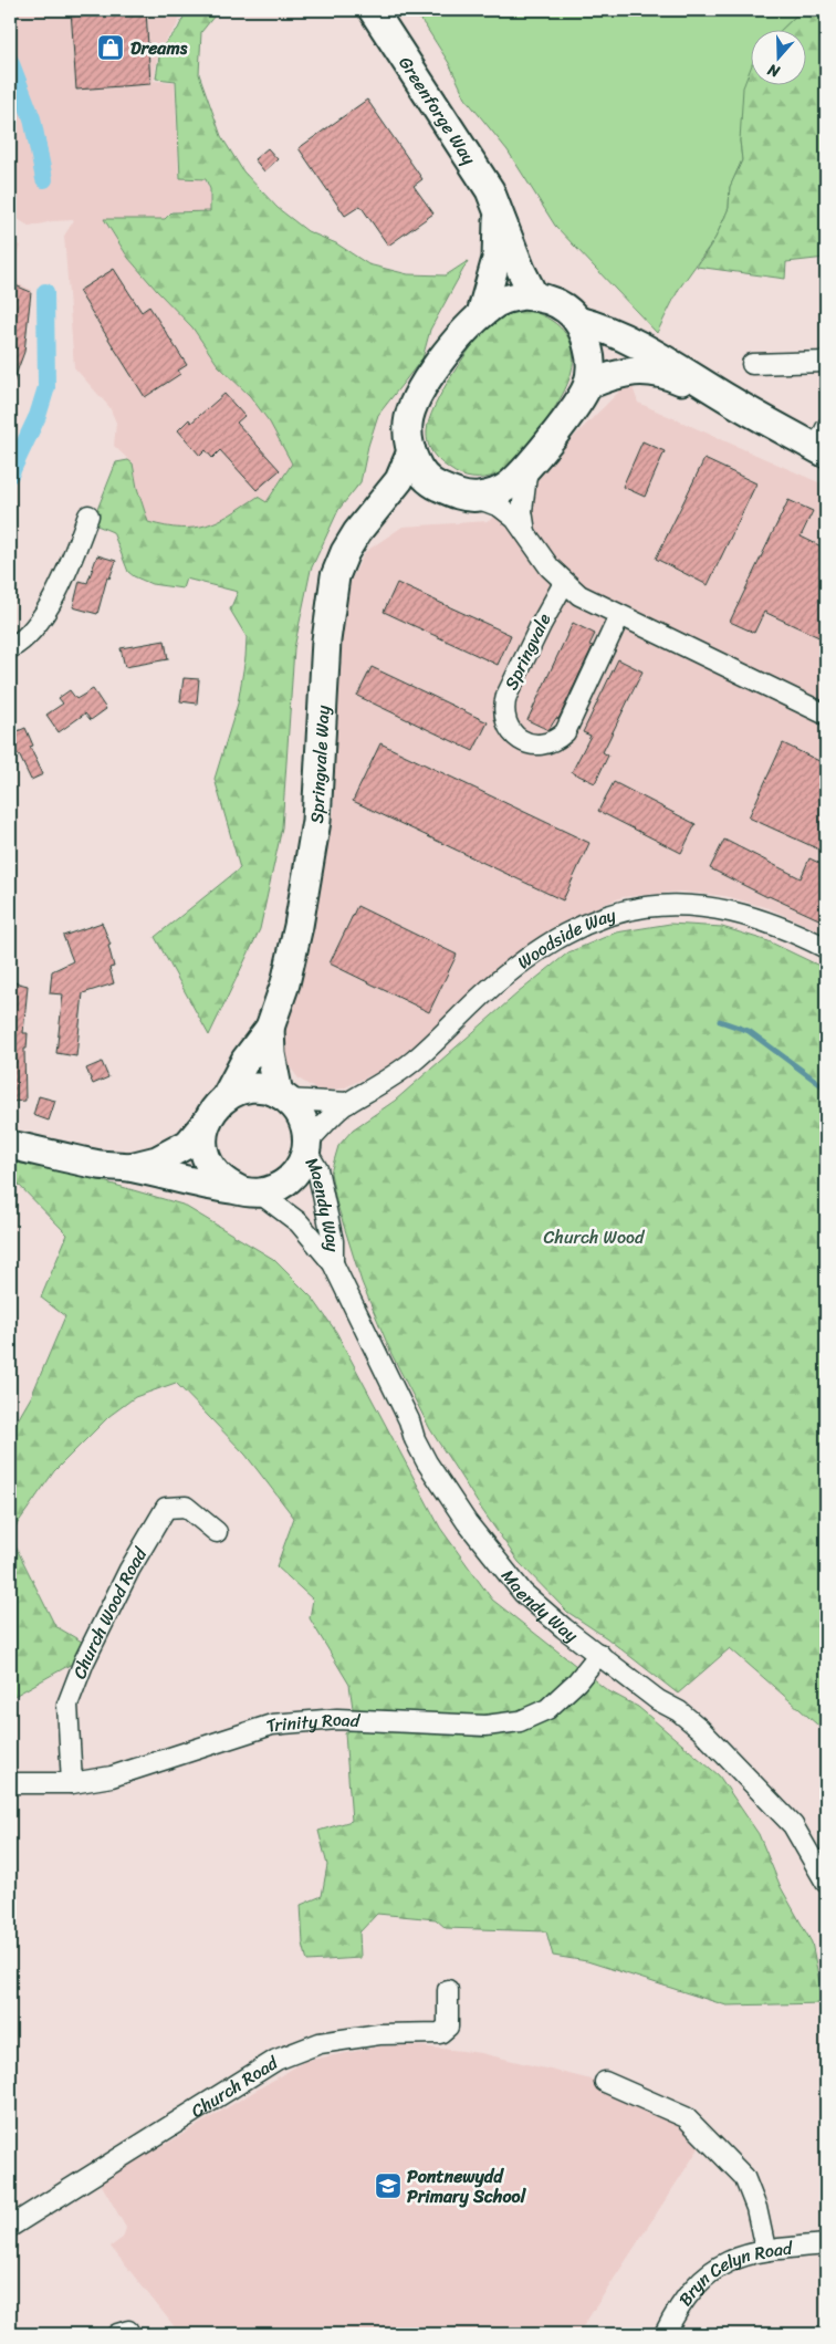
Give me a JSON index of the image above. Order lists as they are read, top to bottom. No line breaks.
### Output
{"streets":{"street":["Greenforge Way","Springvale","Springvale Way","Woodside Way","Maendy Way","Church Wood Road","Trinity Road","Church Road","Bryn Celyn Road"]},"crossings":[["Greenforge Way","Springvale Way"],["Springvale Way","Woodside Way"],["Springvale Way","Maendy Way"],["Woodside Way","Maendy Way"],["Maendy Way","Trinity Road"],["Church Wood Road","Trinity Road"]],"parks":["Church Wood"],"places":{"shop":["Dreams"],"school or university":["Pontnewydd Primary School"]},"north":"bottom"}
